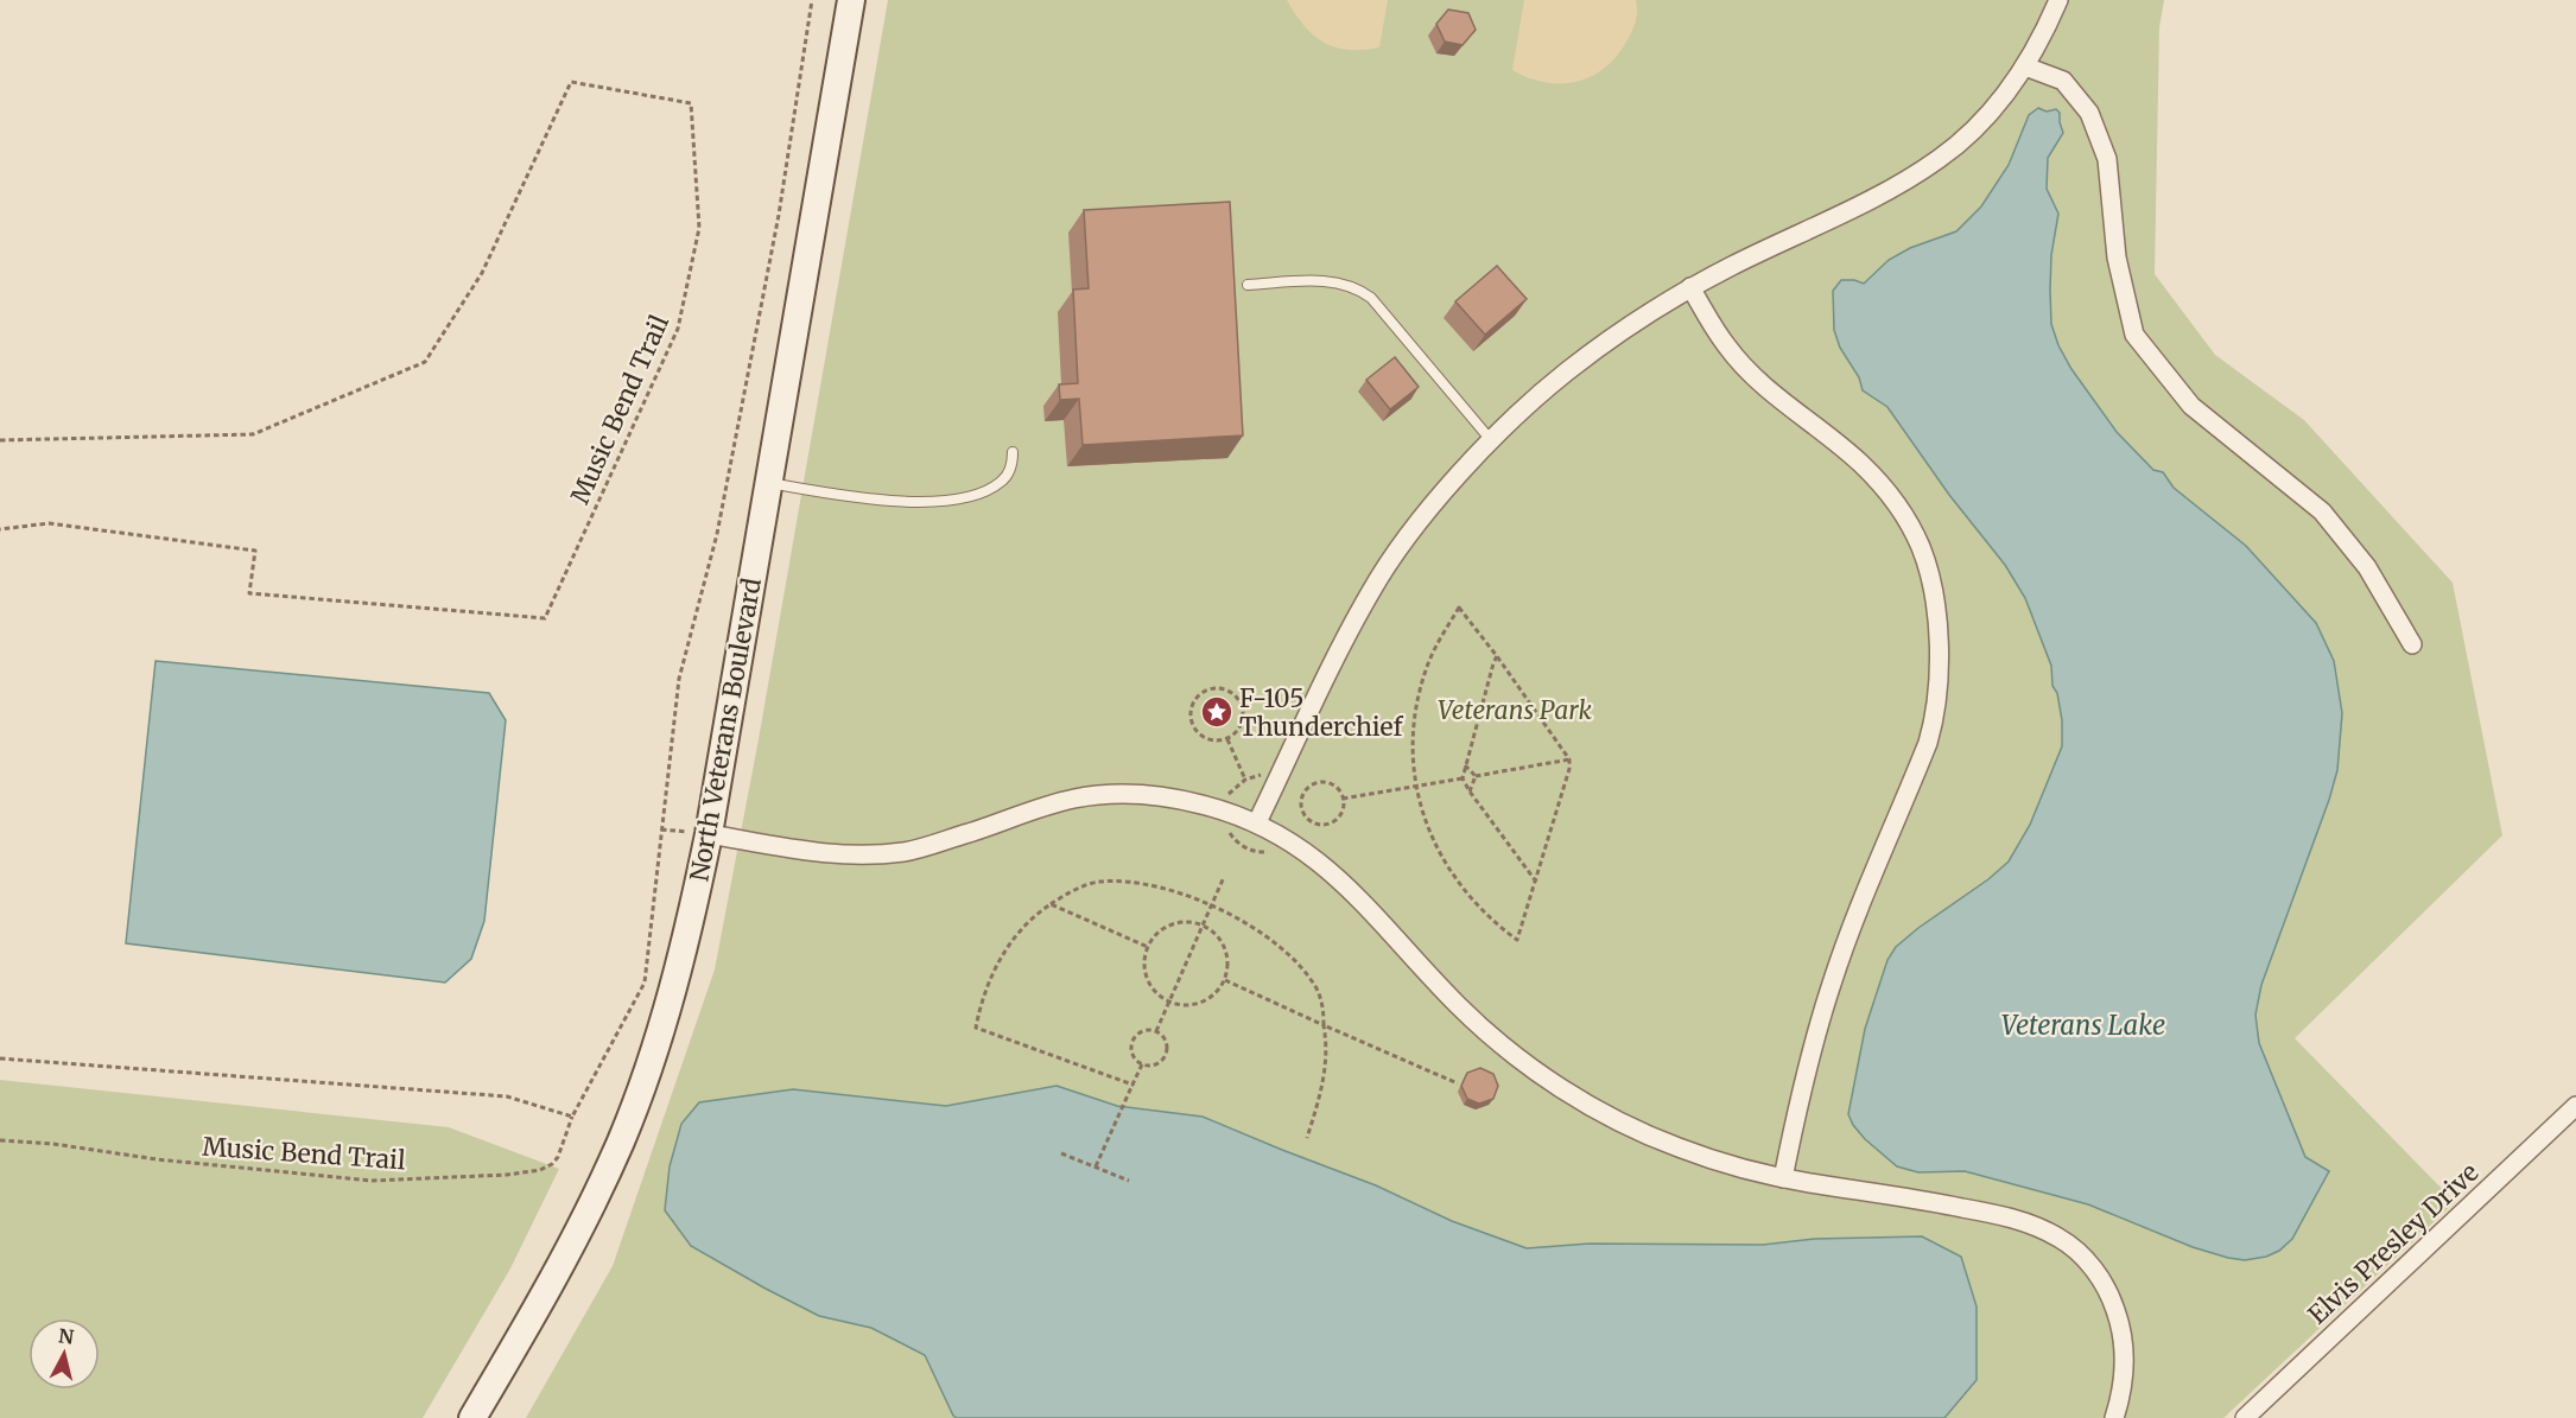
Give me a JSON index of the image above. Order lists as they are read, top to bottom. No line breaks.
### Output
{"streets":{"street":["North Veterans Boulevard","Elvis Presley Drive"],"path":["Music Bend Trail"]},"water":["Veterans Lake"],"parks":["Veterans Park"],"places":{"place":["F-105 Thunderchief"]},"north":"top"}
